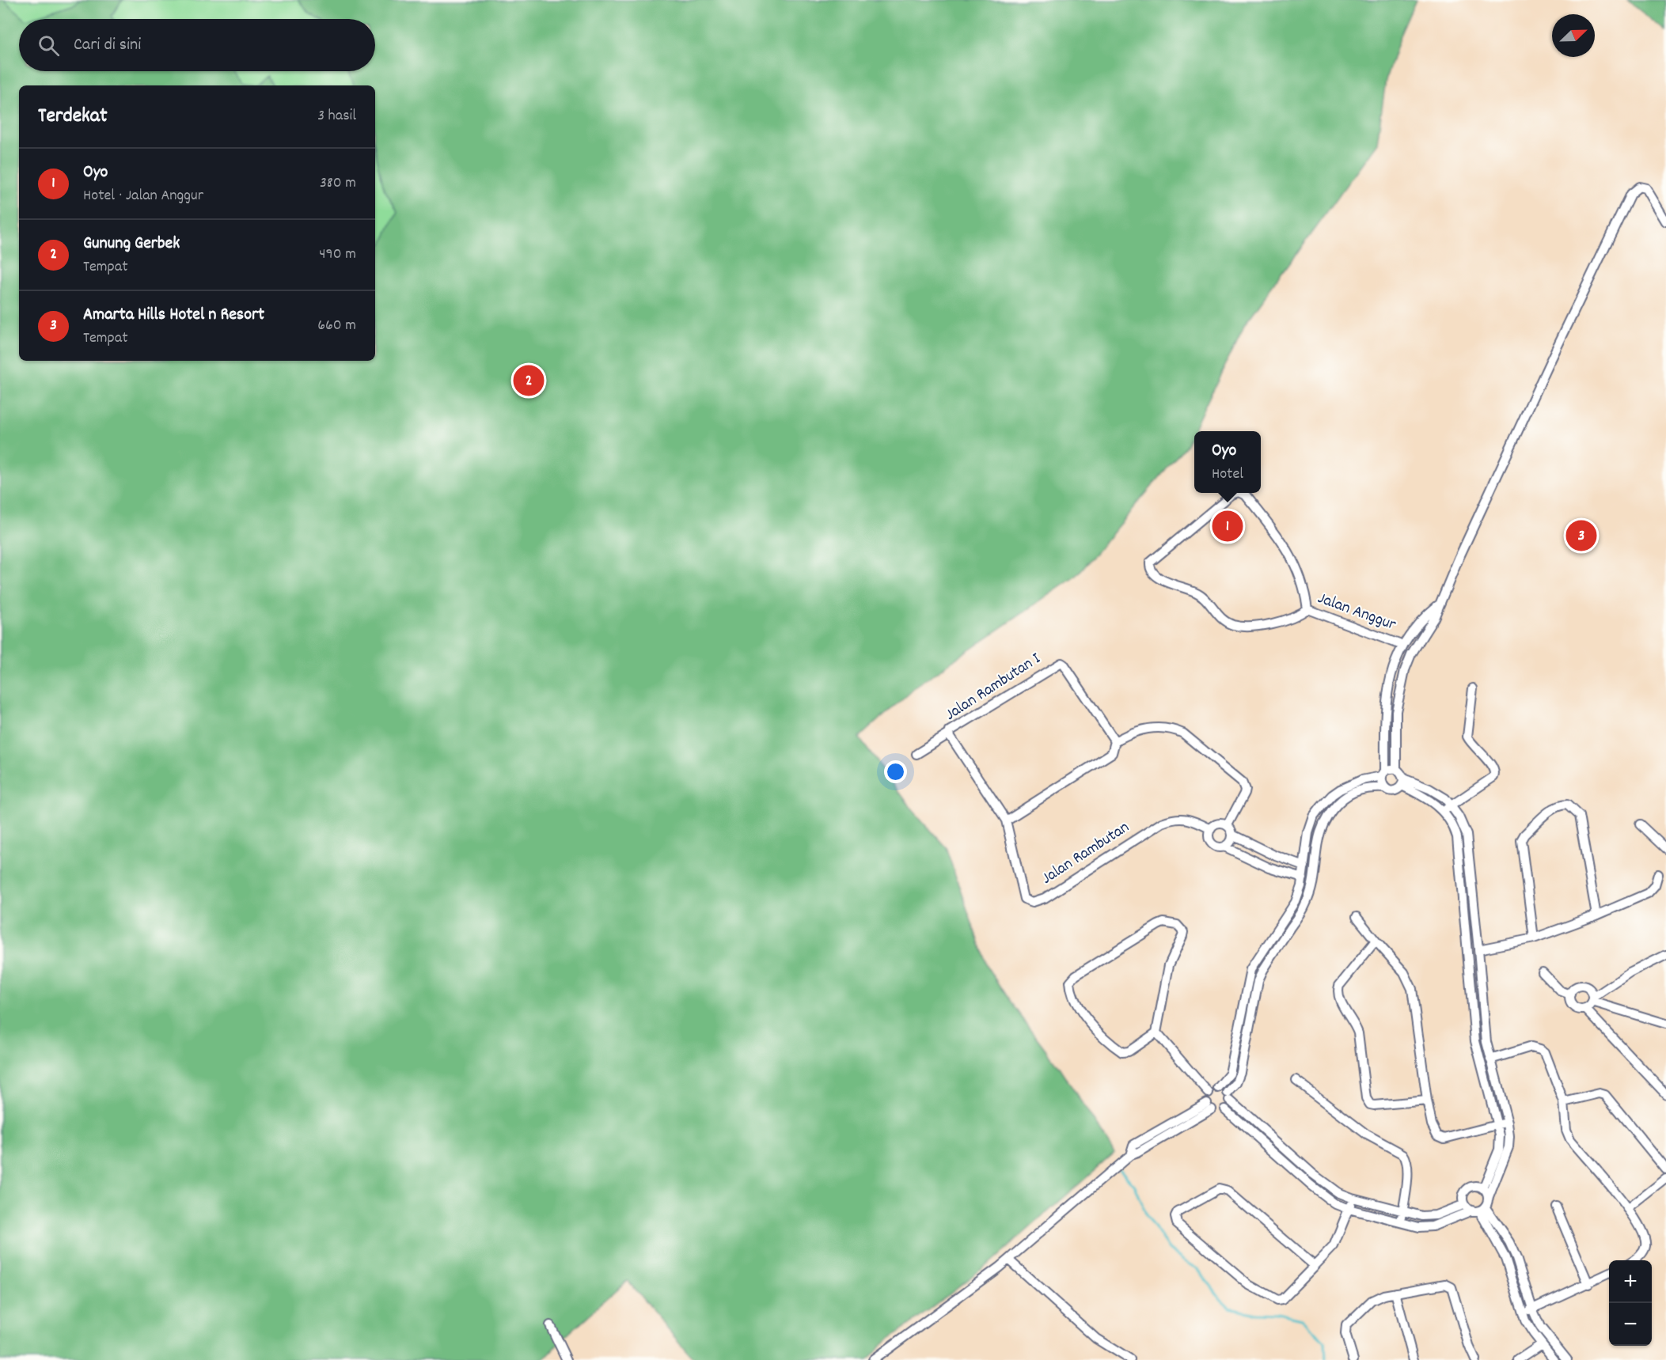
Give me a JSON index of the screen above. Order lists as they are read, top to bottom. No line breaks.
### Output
{"streets":{"street":["Jalan Anggur","Jalan Rambutan I","Jalan Rambutan"]},"crossings":[["Jalan Rambutan I","Jalan Rambutan"]],"north":"top right","page":{"search":"Cari di sini","heading":["Terdekat","3 hasil"],"list":[{"mark":"1","name":"Oyo","note":"Hotel · Jalan Anggur","value":"380 m"},{"mark":"2","name":"Gunung Gerbek","note":"Tempat","value":"490 m"},{"mark":"3","name":"Amarta Hills Hotel n Resort","note":"Tempat","value":"660 m"}],"pins":["2","1","3"],"popup":["Oyo","Hotel"],"map_buttons":["+","−"]}}
